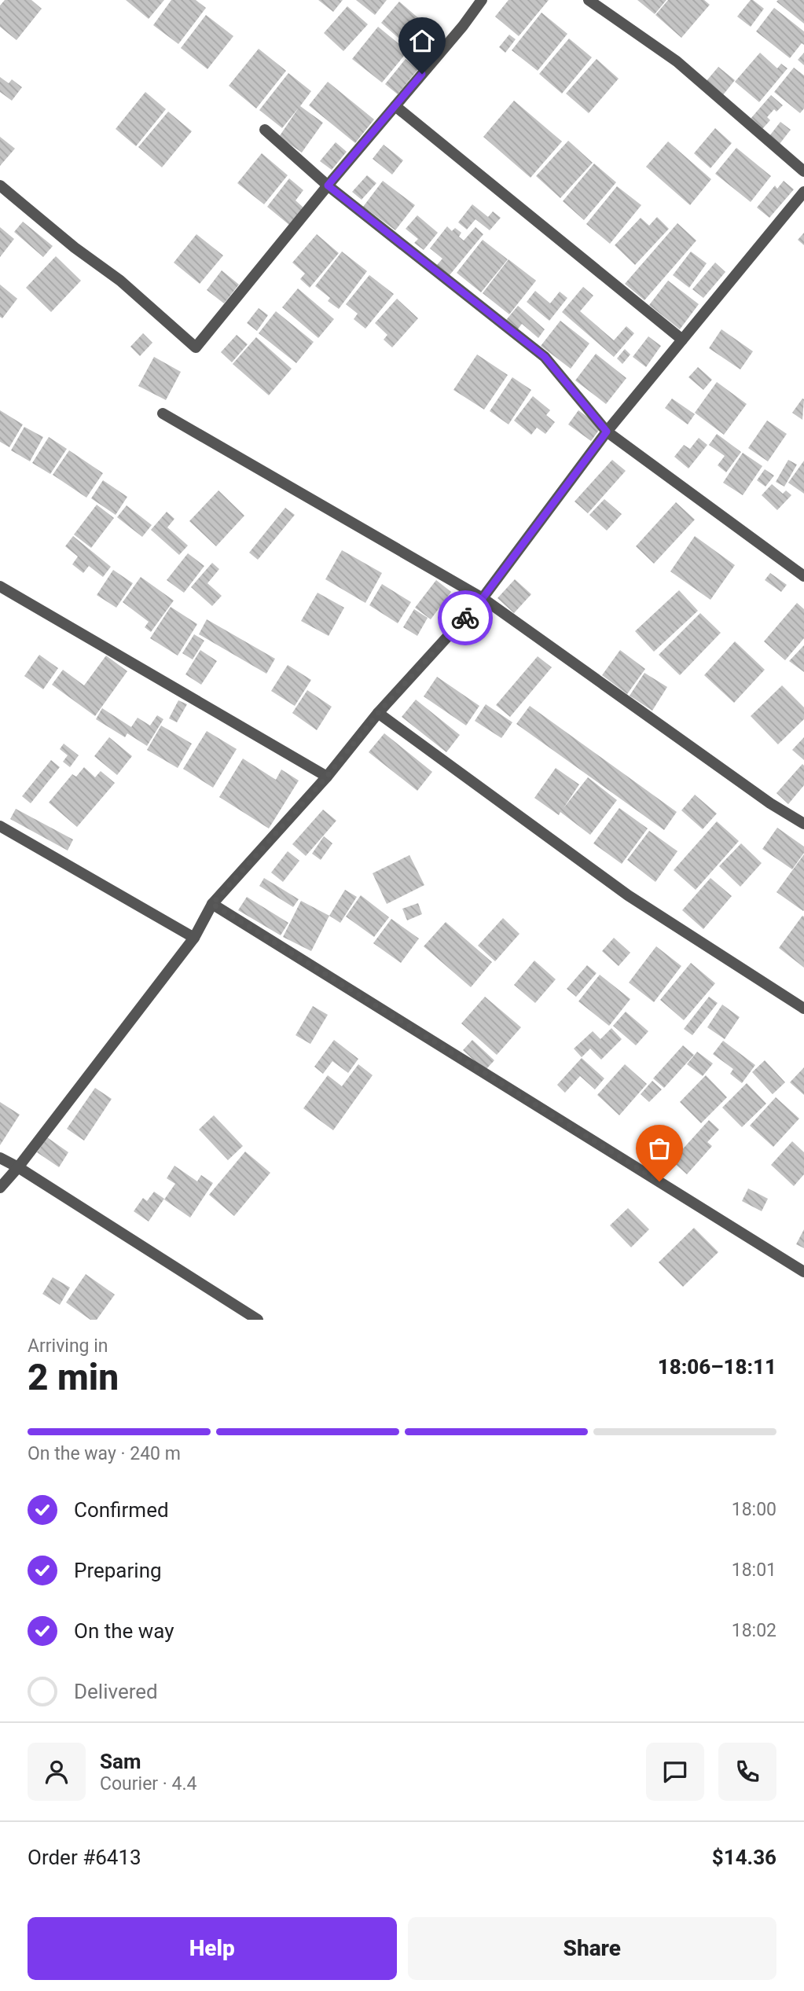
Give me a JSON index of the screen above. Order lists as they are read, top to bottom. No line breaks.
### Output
{"page":{"heading":["2 min","Arriving in","18:06–18:11"],"panel":["Sam","Courier · 4.4","Order #6413","$14.36"],"bar":"On the way · 240 m","list":[["Confirmed","18:00"],["Preparing","18:01"],["On the way","18:02"],"Delivered"],"buttons":["Help","Share"]}}
